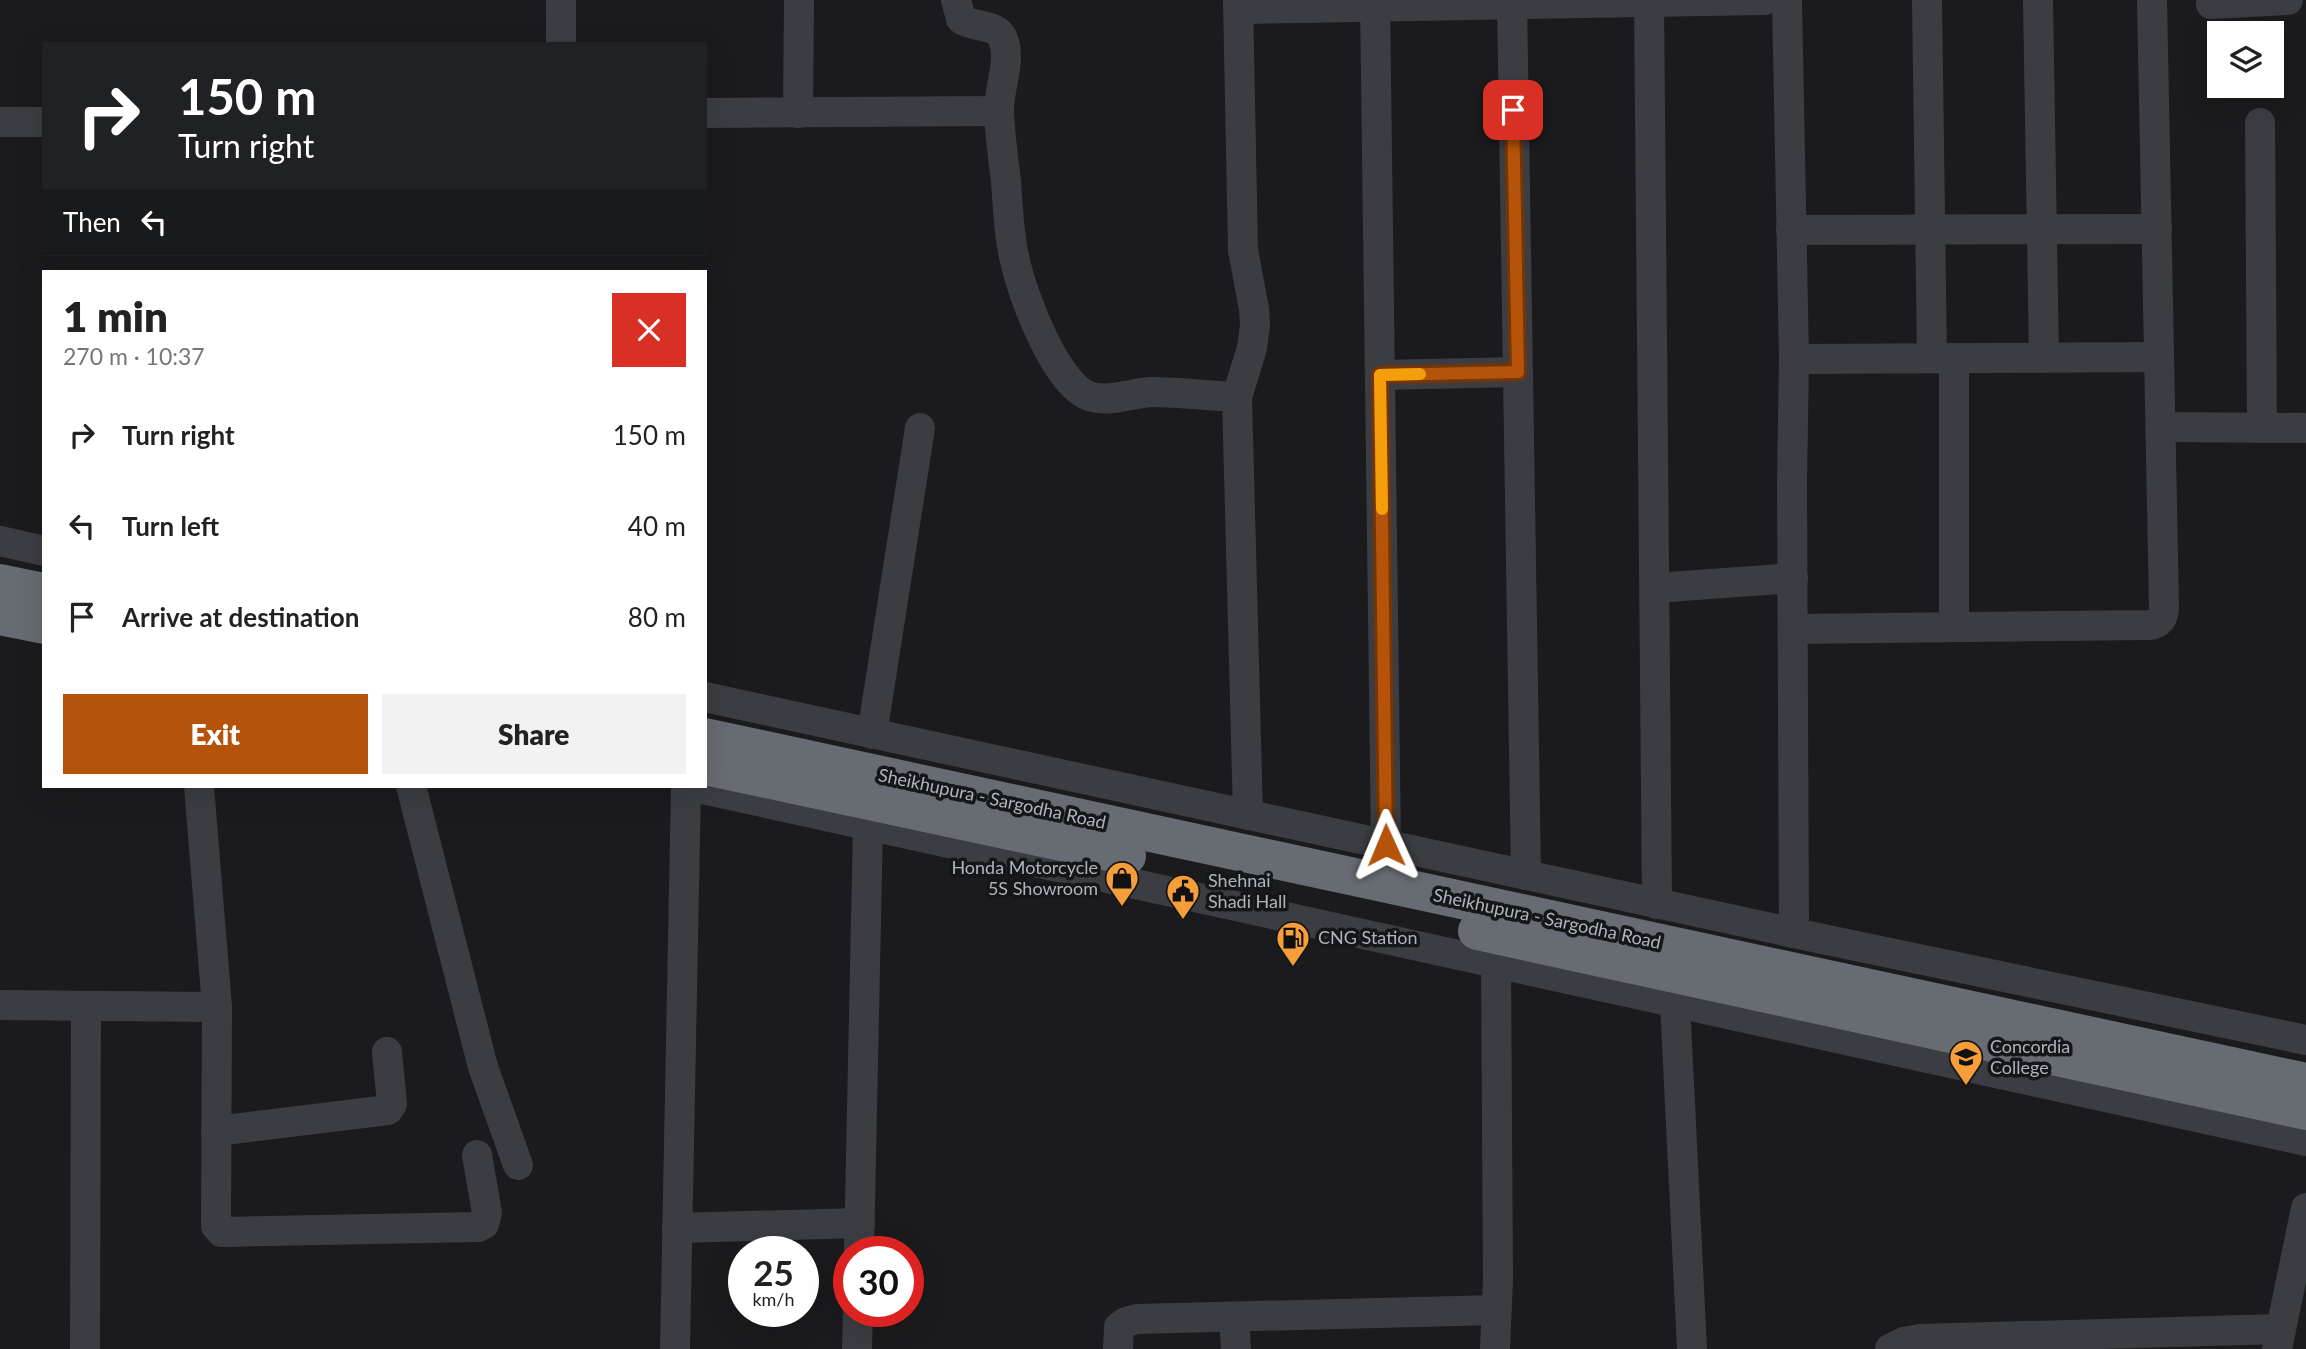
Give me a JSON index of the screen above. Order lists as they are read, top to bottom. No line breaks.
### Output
{"streets":{"highway":["Sheikhupura - Sargodha Road"]},"places":{"shop":["Honda Motorcycle 5S Showroom"],"public building":["Shehnai Shadi Hall"],"fuel station":["CNG Station"],"school or university":["Concordia College"]},"page":{"turn":["150 m","Turn right"],"then":"Then","heading":["1 min","270 m · 10:37"],"list":[{"name":"Turn right","value":"150 m"},{"name":"Turn left","value":"40 m"},{"name":"Arrive at destination","value":"80 m"}],"buttons":["Exit","Share"],"speed":"25 km/h","limit":"30"}}
